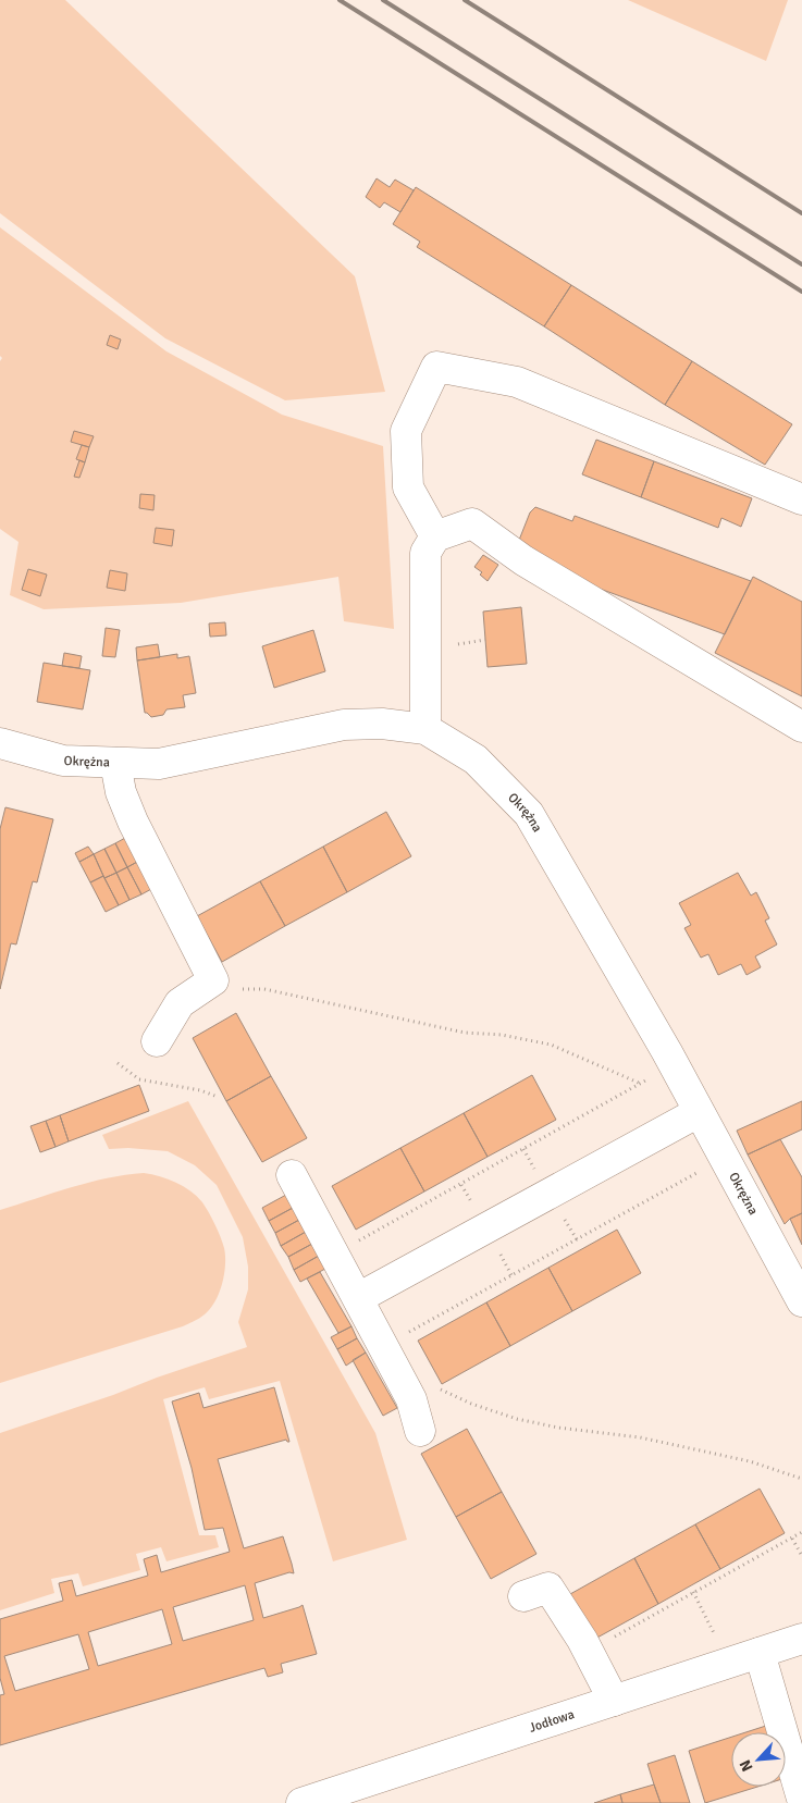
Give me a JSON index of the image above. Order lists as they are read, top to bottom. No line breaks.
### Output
{"streets":{"street":["Okrężna","Jodłowa"]},"north":"bottom left"}
